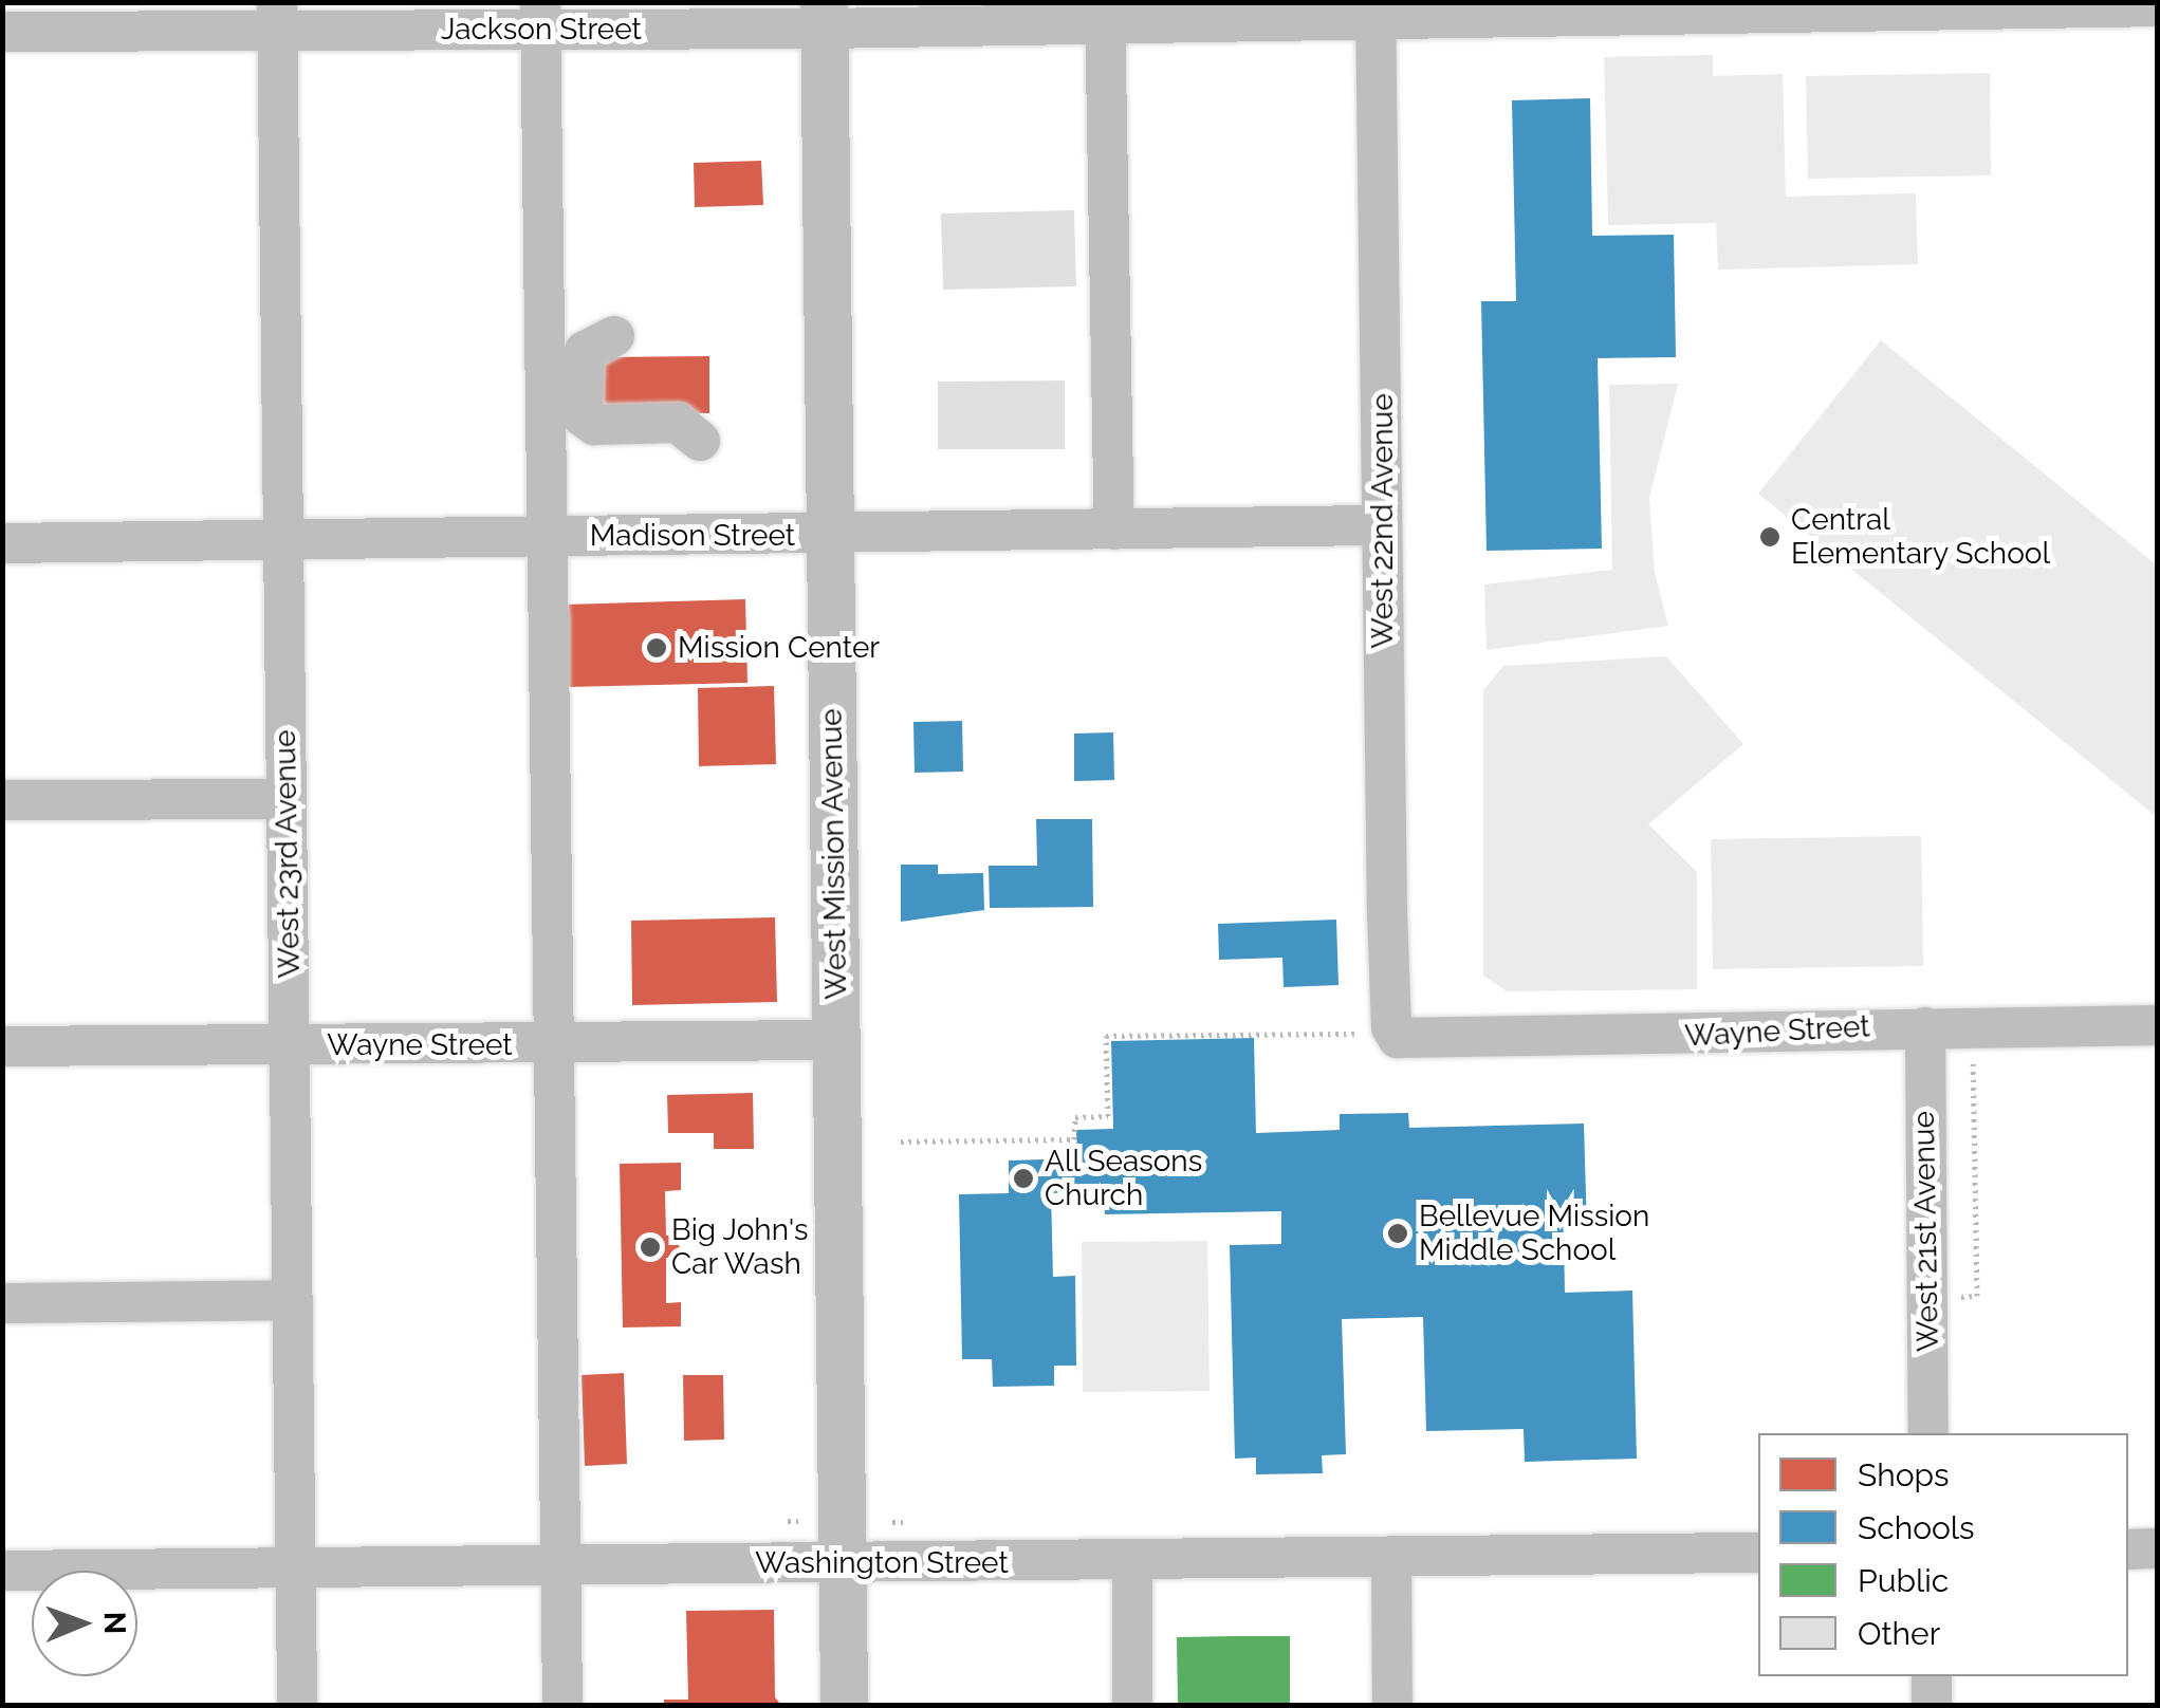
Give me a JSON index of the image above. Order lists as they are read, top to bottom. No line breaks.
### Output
{"streets":{"main road":["West Mission Avenue"],"street":["Jackson Street","West 22nd Avenue","Madison Street","West 23rd Avenue","Wayne Street","West 21st Avenue","Washington Street"]},"crossings":[["Jackson Street","West 22nd Avenue"],["Jackson Street","West 23rd Avenue"],["Jackson Street","West Mission Avenue"],["West 22nd Avenue","Madison Street"],["West 22nd Avenue","Wayne Street"],["Madison Street","West 23rd Avenue"],["Madison Street","West Mission Avenue"],["West 23rd Avenue","Wayne Street"],["West 23rd Avenue","Washington Street"],["West Mission Avenue","Wayne Street"],["West Mission Avenue","Washington Street"],["Wayne Street","West 21st Avenue"]],"places":["Central Elementary School","Mission Center","All Seasons Church","Bellevue Mission Middle School","Big John's Car Wash"],"legend":["Shops","Schools","Public","Other"],"north":"right"}
